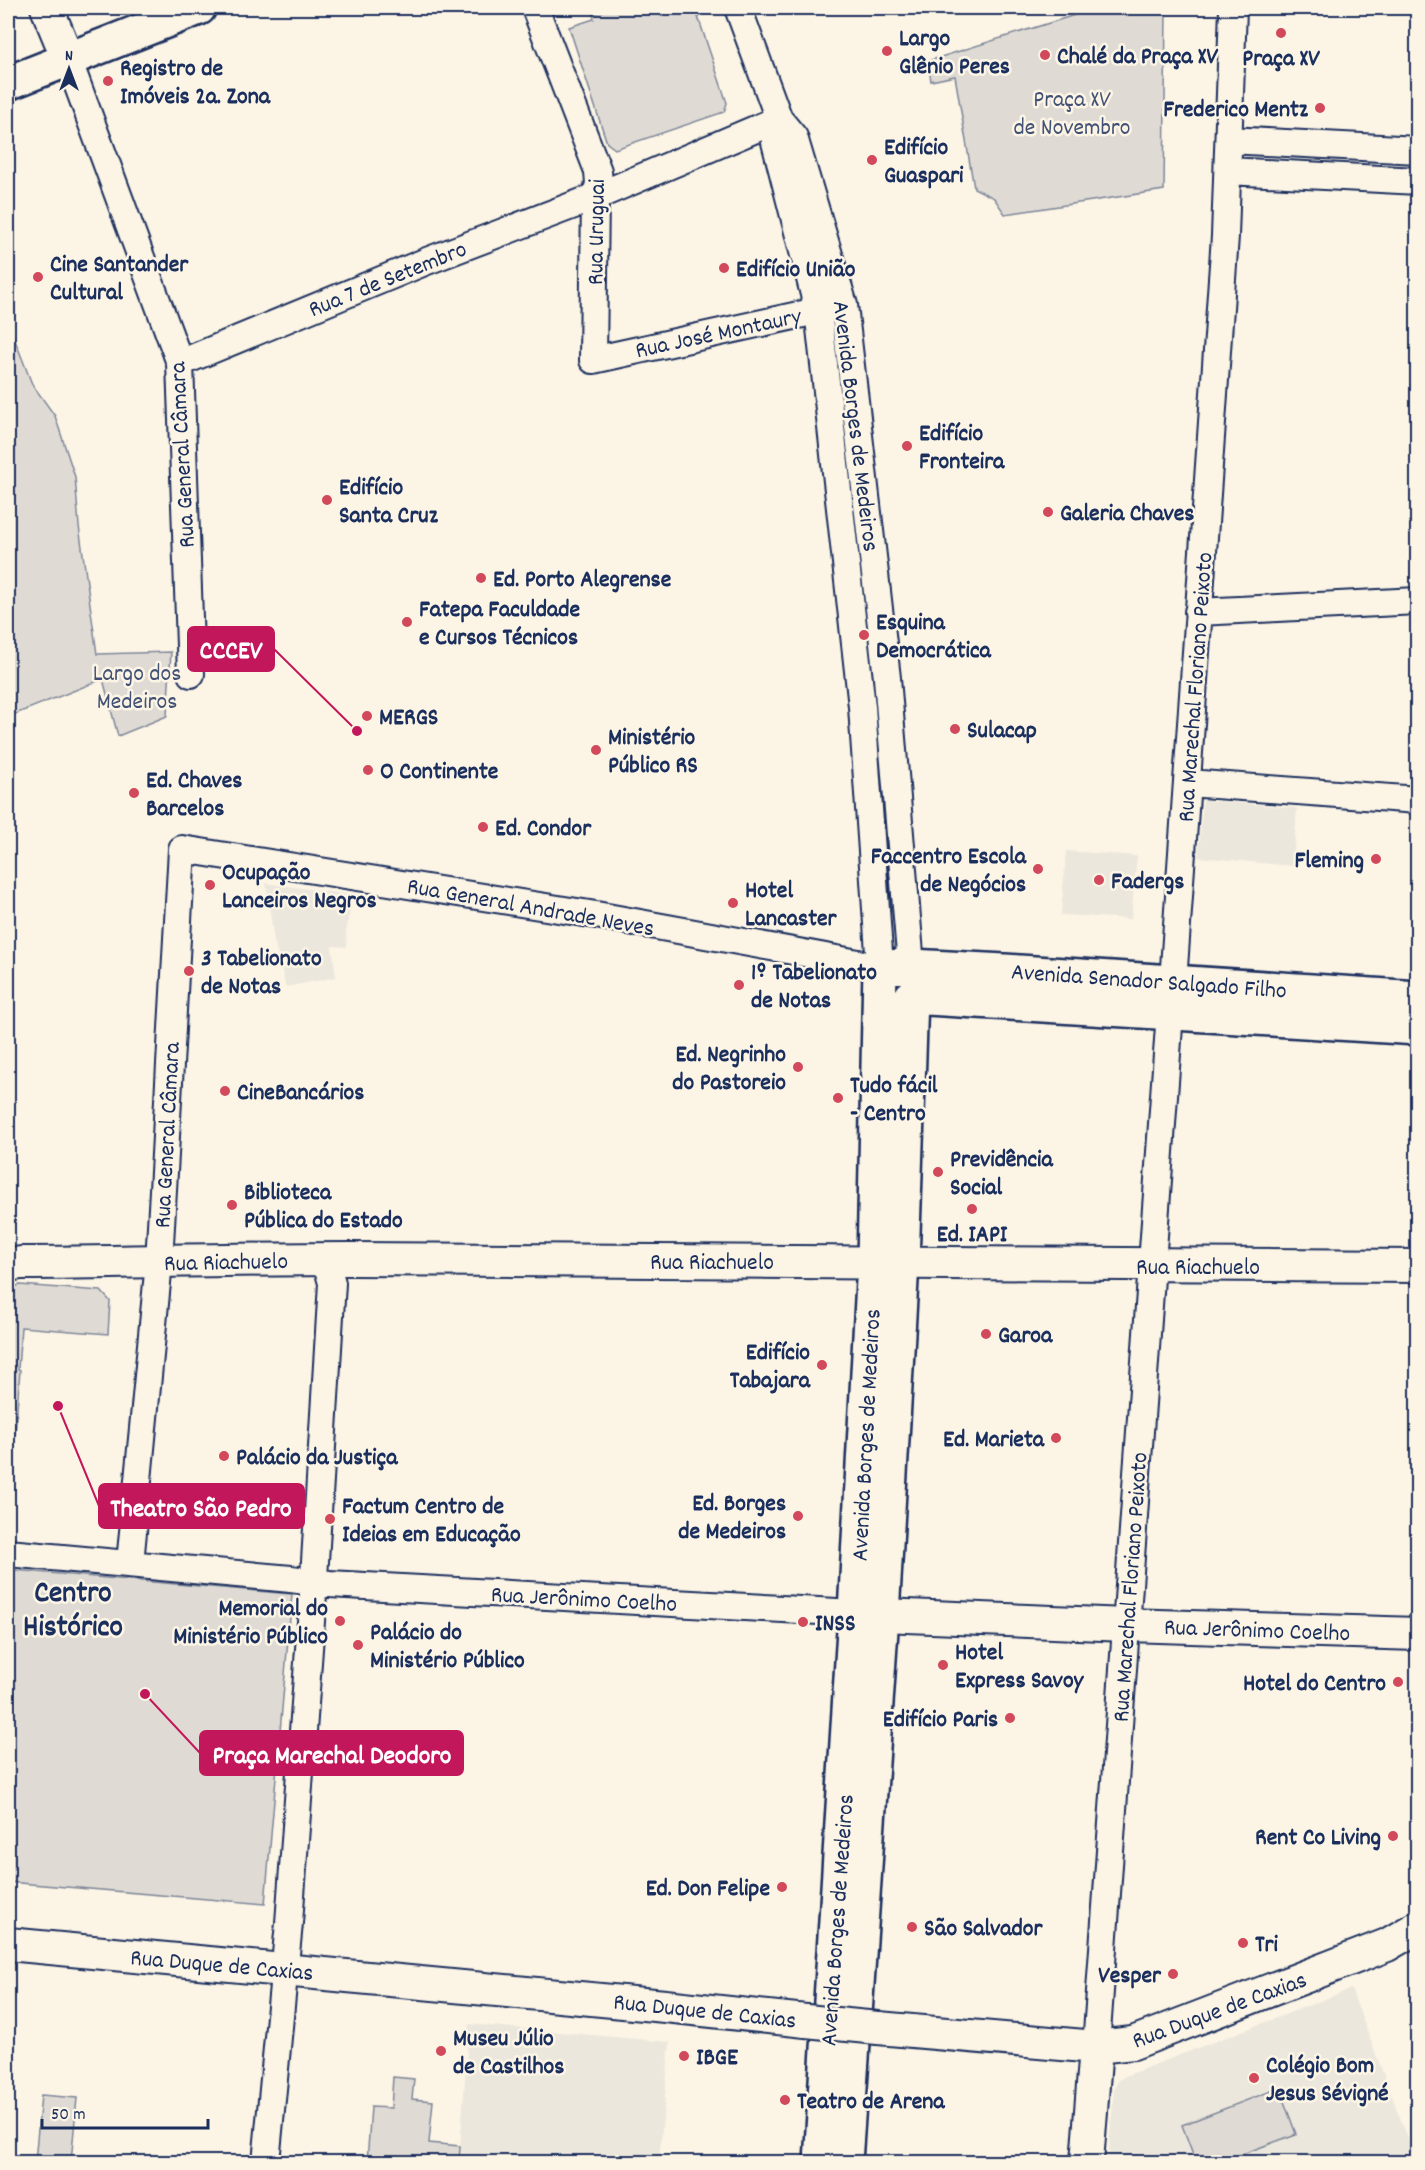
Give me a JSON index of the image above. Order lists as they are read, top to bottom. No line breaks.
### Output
{"streets":{"main road":["Avenida Borges de Medeiros","Avenida Senador Salgado Filho"],"street":["Rua Uruguai","Rua 7 de Setembro","Rua José Montaury","Rua General Câmara","Rua Marechal Floriano Peixoto","Rua General Andrade Neves","Rua Riachuelo","Rua Jerônimo Coelho","Rua Duque de Caxias"]},"crossings":[["Rua Uruguai","Rua 7 de Setembro"],["Rua Uruguai","Rua José Montaury"],["Rua 7 de Setembro","Avenida Borges de Medeiros"],["Rua 7 de Setembro","Rua General Câmara"],["Rua José Montaury","Avenida Borges de Medeiros"],["Avenida Borges de Medeiros","Rua General Andrade Neves"],["Avenida Borges de Medeiros","Avenida Senador Salgado Filho"],["Avenida Borges de Medeiros","Rua Riachuelo"],["Avenida Borges de Medeiros","Rua Jerônimo Coelho"],["Rua General Câmara","Rua General Andrade Neves"],["Rua General Câmara","Rua Riachuelo"],["Rua General Câmara","Rua Jerônimo Coelho"],["Rua Marechal Floriano Peixoto","Avenida Senador Salgado Filho"],["Rua Marechal Floriano Peixoto","Rua Riachuelo"],["Rua Marechal Floriano Peixoto","Rua Jerônimo Coelho"],["Rua Marechal Floriano Peixoto","Rua Duque de Caxias"],["Rua General Andrade Neves","Avenida Senador Salgado Filho"]],"districts":["Centro Histórico"],"parks":["Praça XV de Novembro","Largo dos Medeiros"],"places":["Praça XV","Largo Glênio Peres","Chalé da Praça XV","Registro de Imóveis 2a. Zona","Frederico Mentz","Edifício Guaspari","Edifício União","Cine Santander Cultural","Edifício Fronteira","Edifício Santa Cruz","Galeria Chaves","Ed. Porto Alegrense","Fatepa Faculdade e Cursos Técnicos","Esquina Democrática","MERGS","Sulacap","CCCEV","Ministério Público RS","O Continente","Ed. Chaves Barcelos","Ed. Condor","Fleming","Faccentro Escola de Negócios","Fadergs","Ocupação Lanceiros Negros","Hotel Lancaster","3 Tabelionato de Notas","1º Tabelionato de Notas","Ed. Negrinho do Pastoreio","CineBancários","Tudo fácil - Centro","Previdência Social","Biblioteca Pública do Estado","Ed. IAPI","Garoa","Edifício Tabajara","Theatro São Pedro","Ed. Marieta","Palácio da Justiça","Ed. Borges de Medeiros","Factum Centro de Ideias em Educação","Memorial do Ministério Público","INSS","Palácio do Ministério Público","Hotel Express Savoy","Hotel do Centro","Praça Marechal Deodoro","Edifício Paris","Rent Co Living","Ed. Don Felipe","São Salvador","Tri","Vesper","Museu Júlio de Castilhos","IBGE","Colégio Bom Jesus Sévigné","Teatro de Arena"],"scale_bar":"50 m","north":"top"}
